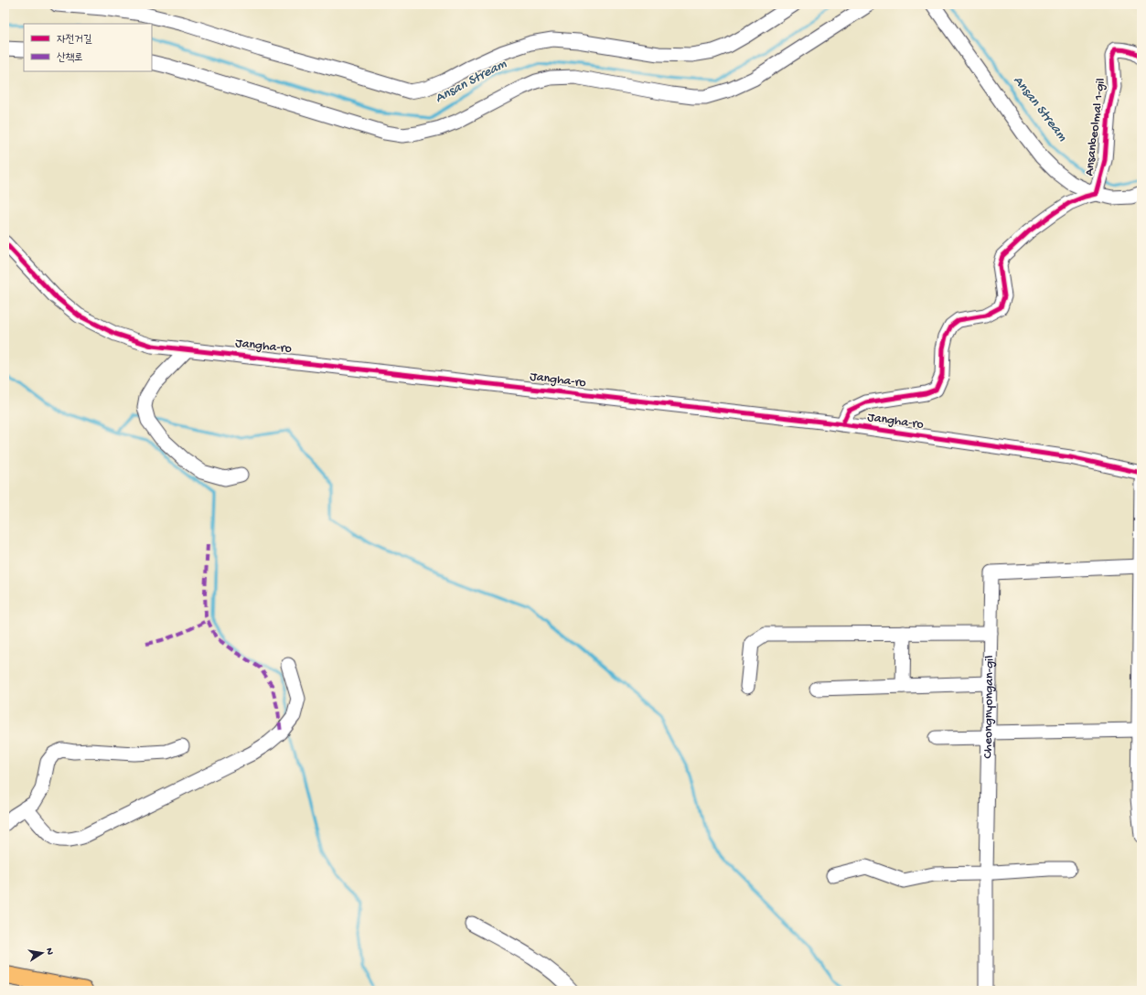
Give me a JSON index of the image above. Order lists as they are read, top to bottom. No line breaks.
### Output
{"streets":{"street":["Ansanbeolmal 1-gil","Jangha-ro","Cheongnyongan-gil"]},"crossings":[["Ansanbeolmal 1-gil","Jangha-ro"]],"water":["Ansan Stream"],"legend":["자전거길","산책로"],"north":"right"}
